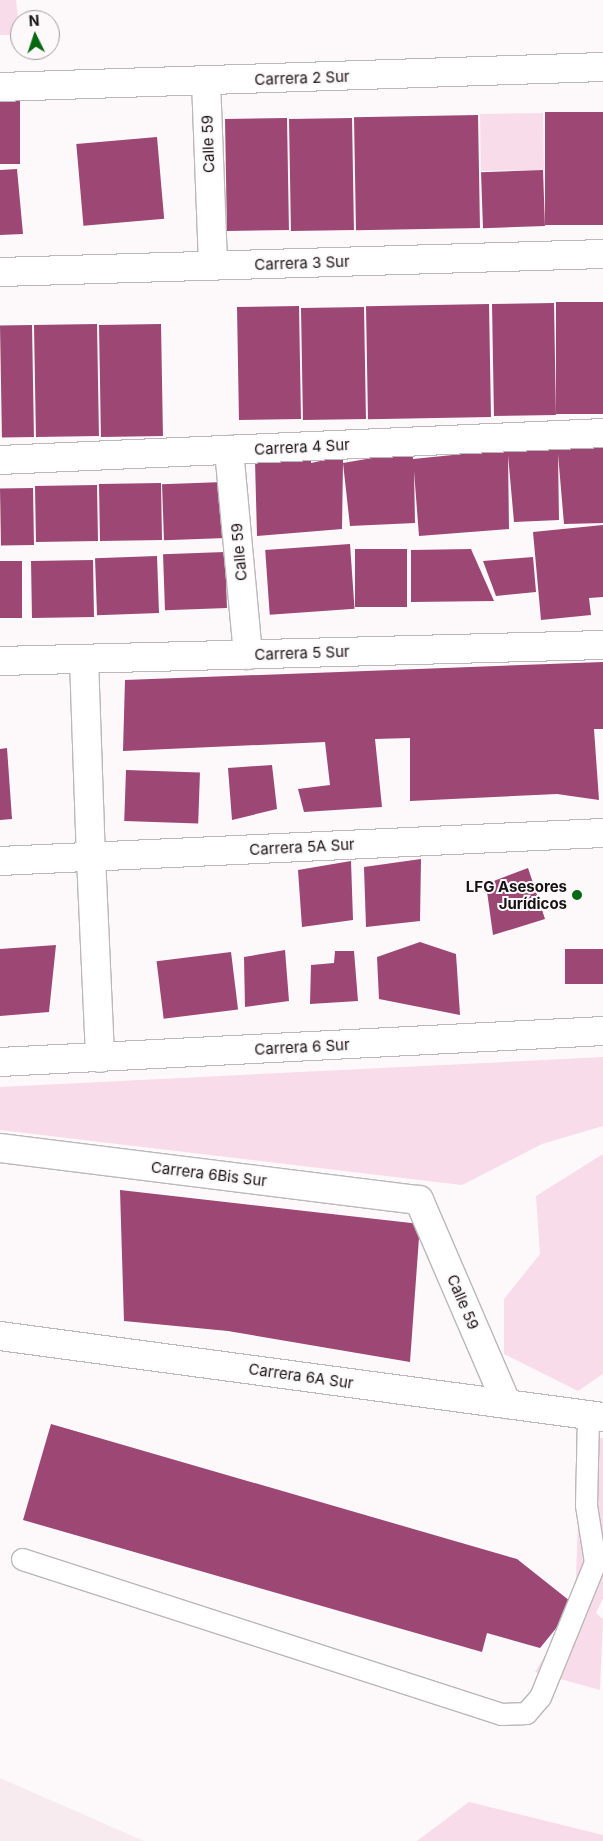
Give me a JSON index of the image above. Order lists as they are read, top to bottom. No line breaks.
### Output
{"streets":{"street":["Carrera 2 Sur","Calle 59","Carrera 3 Sur","Carrera 4 Sur","Carrera 5 Sur","Carrera 5A Sur","Carrera 6 Sur","Carrera 6Bis Sur","Carrera 6A Sur"]},"crossings":[["Carrera 2 Sur","Calle 59"],["Calle 59","Carrera 3 Sur"],["Calle 59","Carrera 4 Sur"],["Calle 59","Carrera 5 Sur"],["Calle 59","Carrera 6Bis Sur"],["Calle 59","Carrera 6A Sur"]],"places":["LFG Asesores Jurídicos"],"north":"top"}
